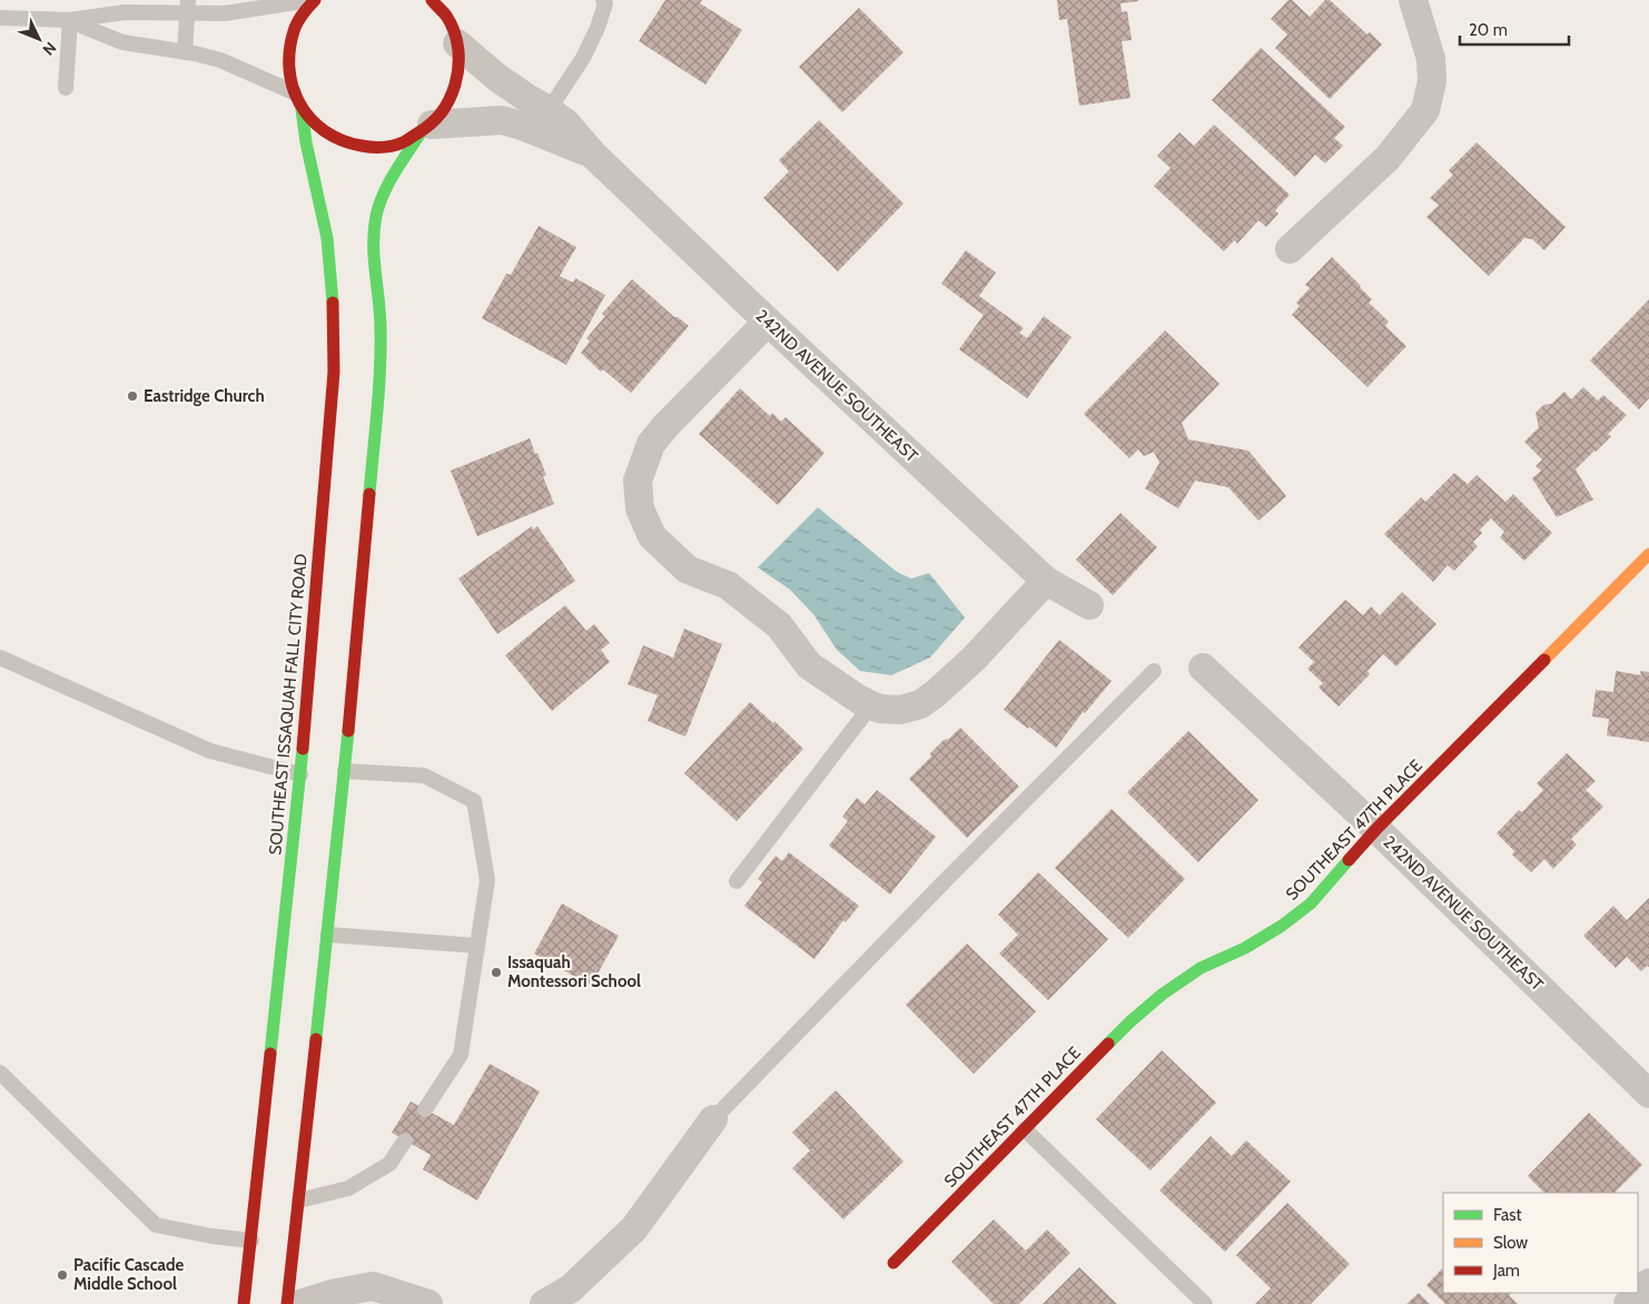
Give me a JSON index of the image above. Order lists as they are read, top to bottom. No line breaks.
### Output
{"streets":{"street":["242ND AVENUE SOUTHEAST","SOUTHEAST ISSAQUAH FALL CITY ROAD","SOUTHEAST 47TH PLACE"]},"crossings":[["242ND AVENUE SOUTHEAST","SOUTHEAST 47TH PLACE"]],"places":["Eastridge Church","Issaquah Montessori School","Pacific Cascade Middle School"],"legend":["Fast","Slow","Jam"],"scale_bar":"20 m","north":"bottom right"}
